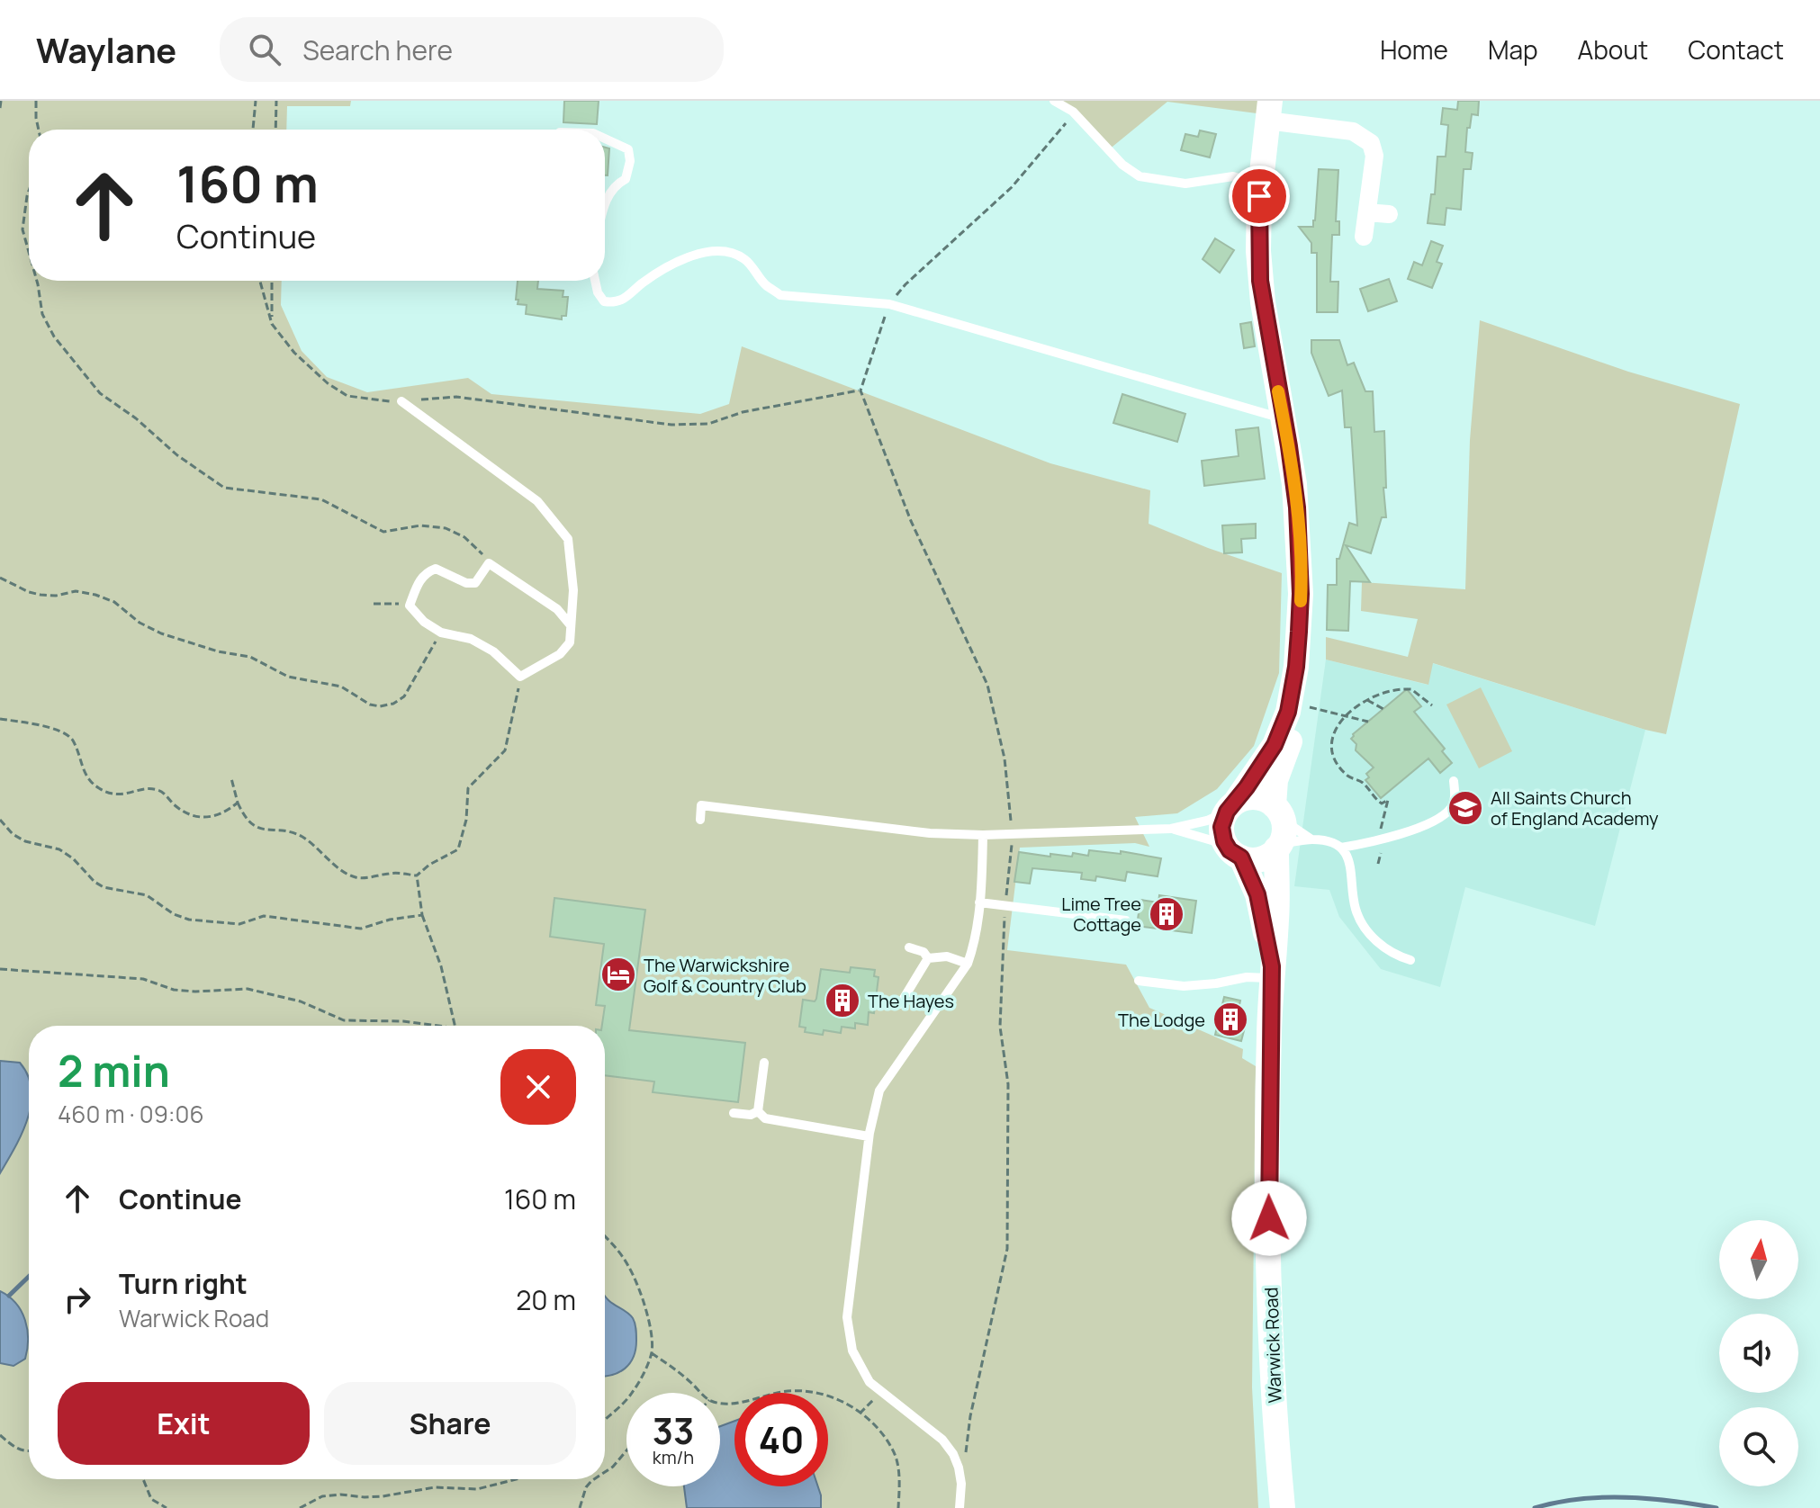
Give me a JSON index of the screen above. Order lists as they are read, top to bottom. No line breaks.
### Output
{"streets":{"street":["Warwick Road"]},"places":{"school or university":["All Saints Church of England Academy"],"building":["Lime Tree Cottage","The Hayes","The Lodge"],"hotel":["The Warwickshire Golf & Country Club"]},"north":"top","page":{"header":"Waylane","search":"Search here","nav":["Home","Map","About","Contact"],"turn":["160 m","Continue"],"heading":["2 min","460 m · 09:06"],"list":[{"name":"Continue","value":"160 m"},{"name":"Turn right","note":"Warwick Road","value":"20 m"}],"buttons":["Exit","Share"],"speed":"33 km/h","limit":"40"}}
